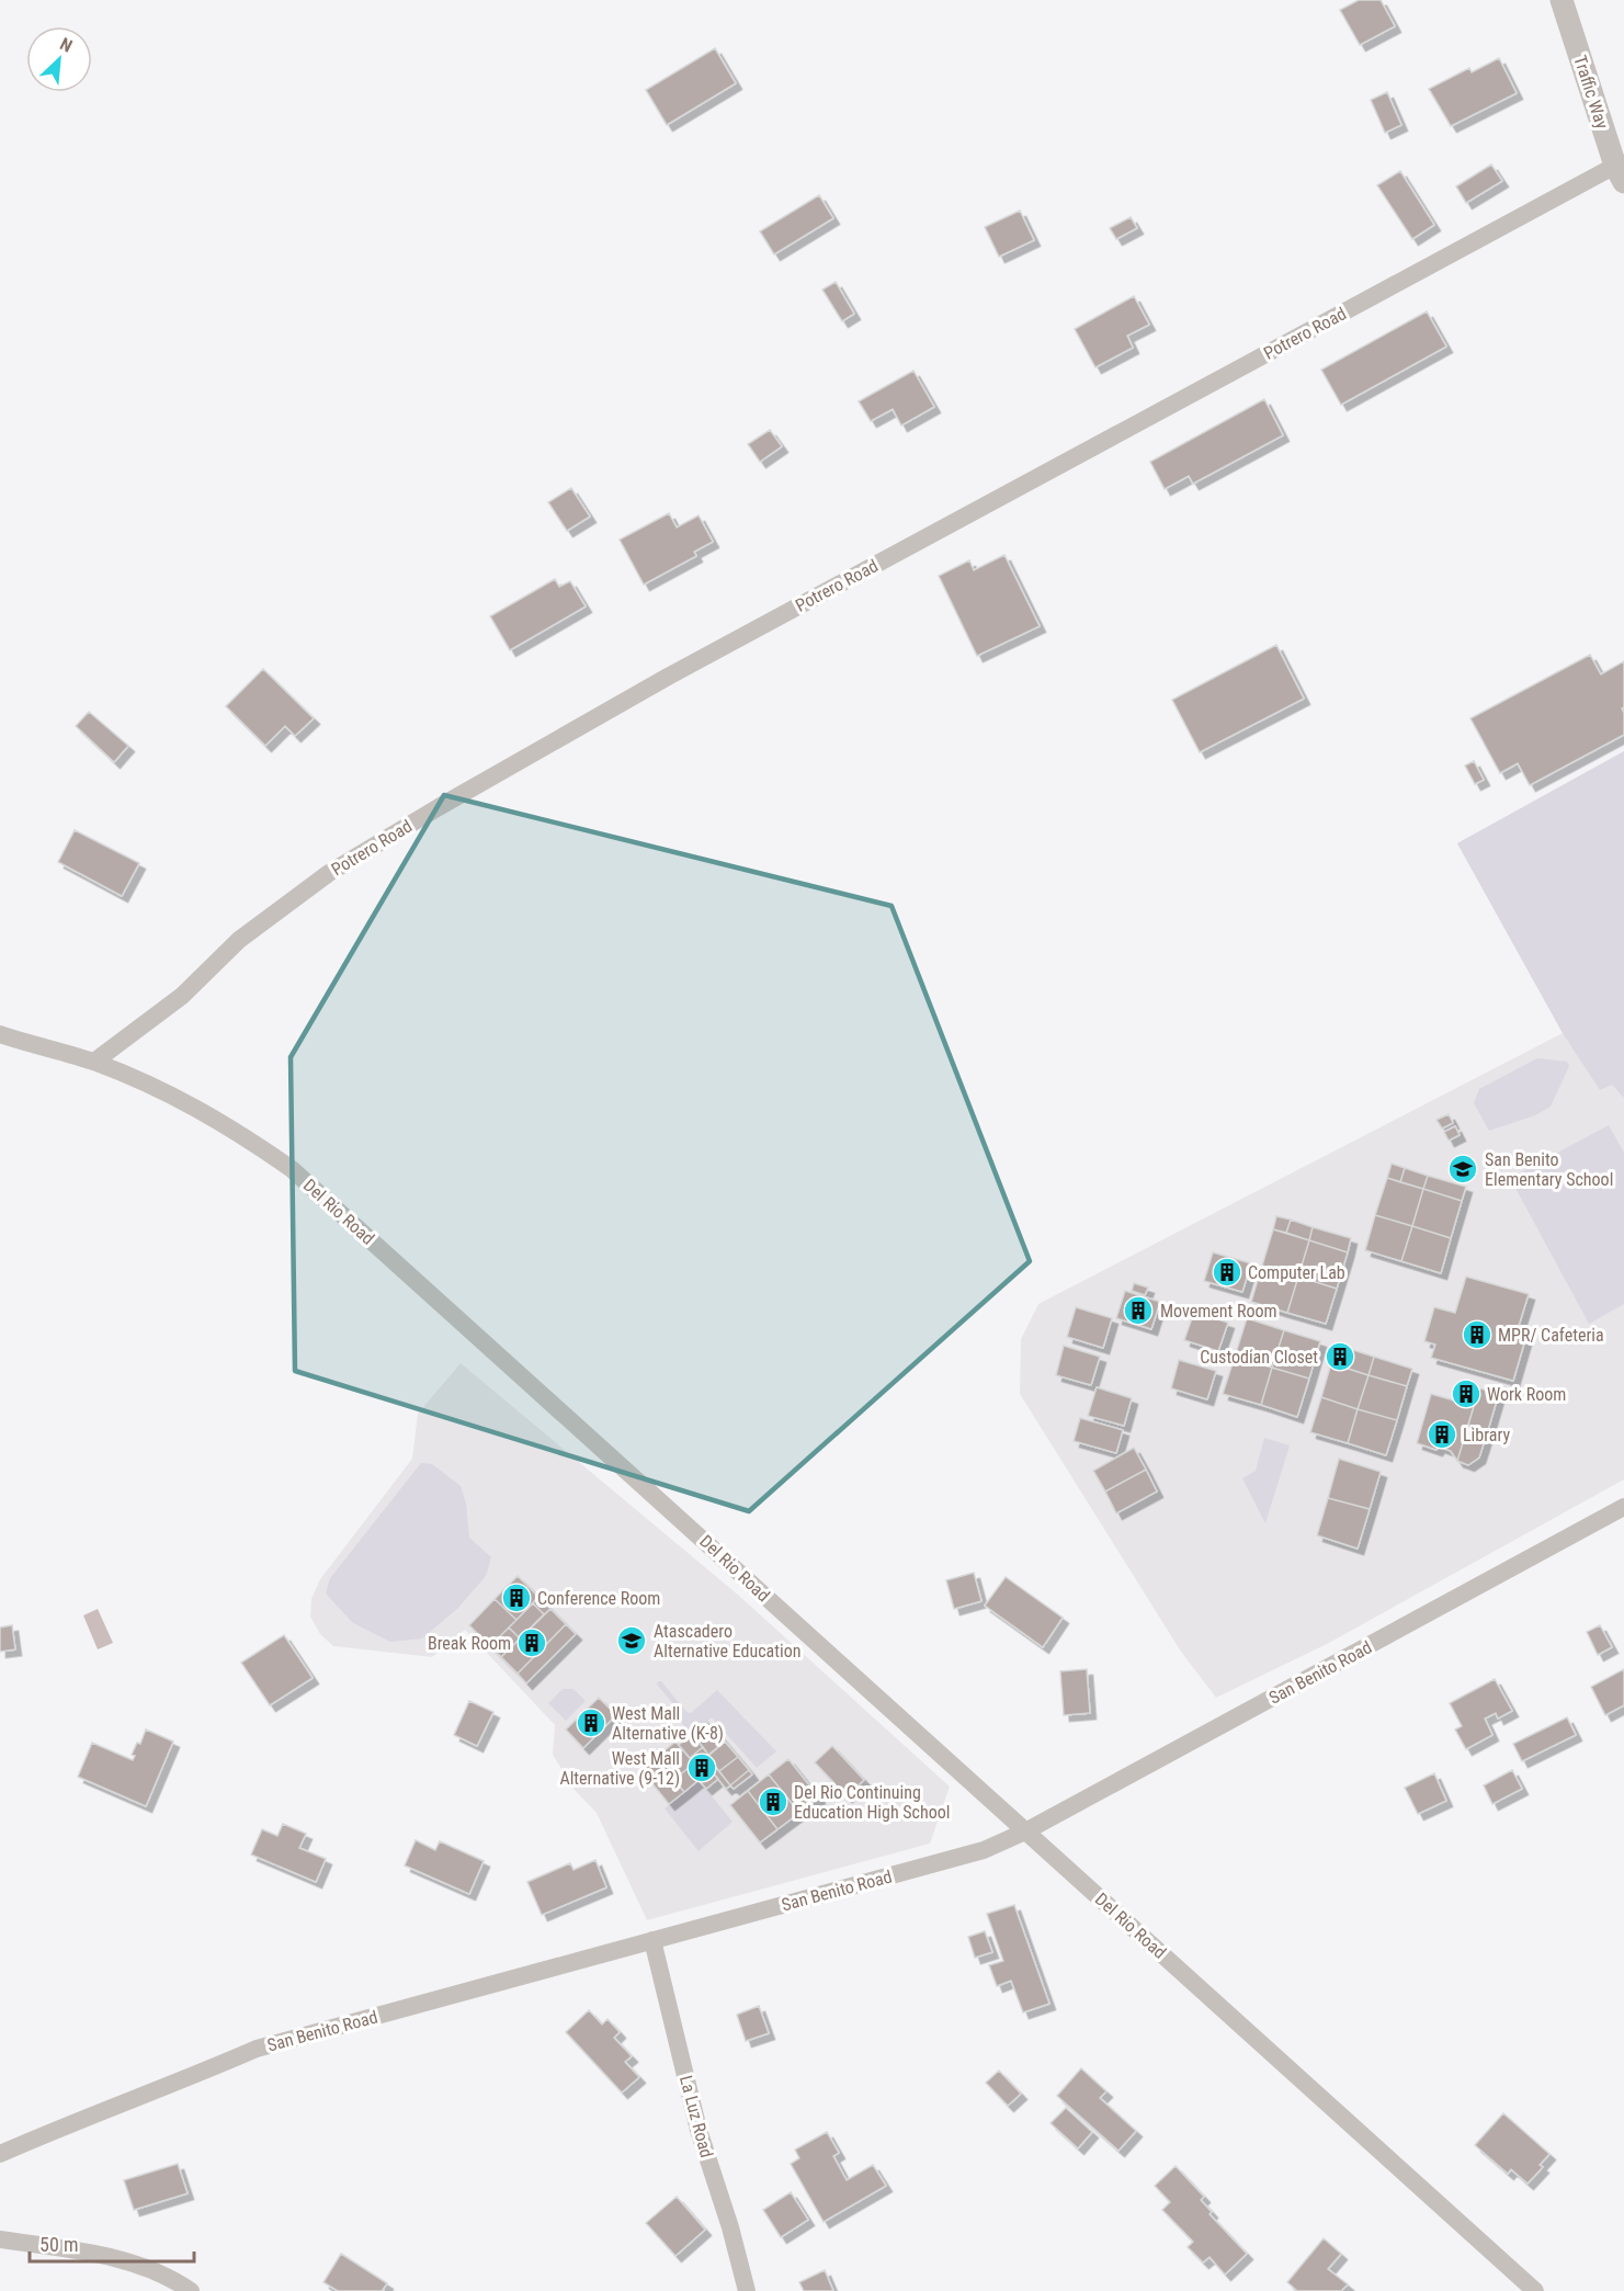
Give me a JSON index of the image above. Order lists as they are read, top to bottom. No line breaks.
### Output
{"streets":{"street":["Traffic Way","Potrero Road","Del Rio Road","San Benito Road","La Luz Road"]},"crossings":[["Traffic Way","Potrero Road"],["Potrero Road","Del Rio Road"],["Del Rio Road","San Benito Road"],["San Benito Road","La Luz Road"]],"places":{"school or university":["San Benito Elementary School","Atascadero Alternative Education"],"building":["Computer Lab","Movement Room","MPR/ Cafeteria","Custodian Closet","Work Room","Library","Conference Room","Break Room","West Mall Alternative (K-8)","West Mall Alternative (9-12)","Del Rio Continuing Education High School"]},"scale_bar":"50 m","north":"top right"}
